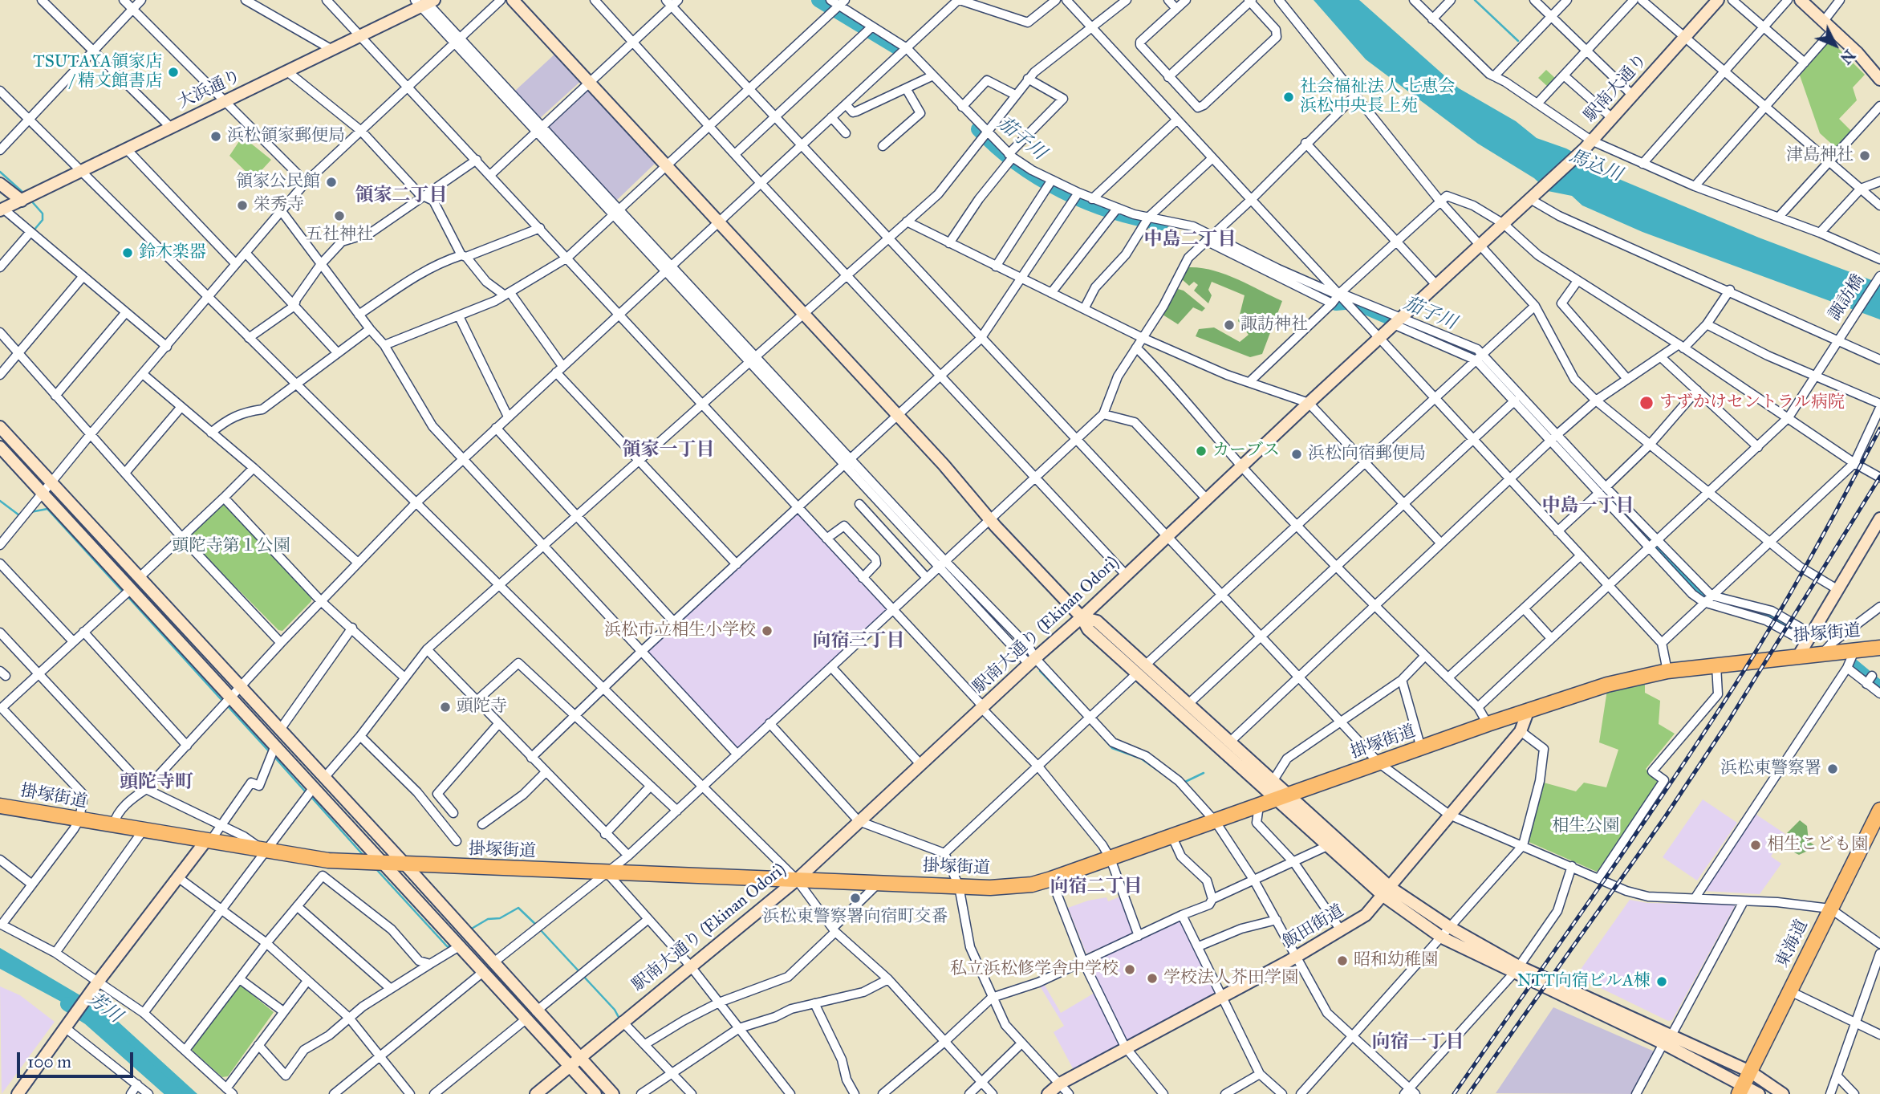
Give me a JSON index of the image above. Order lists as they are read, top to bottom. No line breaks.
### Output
{"streets":{"highway":["掛塚街道","東海道"],"street":["駅南大通り","大浜通り","諏訪橋","駅南大通り (Ekinan Odori)","飯田街道"]},"crossings":[["駅南大通り","駅南大通り (Ekinan Odori)"],["駅南大通り (Ekinan Odori)","掛塚街道"],["掛塚街道","飯田街道"]],"districts":["領家二丁目","中島二丁目","領家一丁目","中島一丁目","向宿三丁目","頭陀寺町","向宿二丁目","向宿一丁目"],"water":["茄子川","馬込川","芳川"],"parks":["頭陀寺第１公園","相生公園"],"places":["TSUTAYA領家店 / 精文館書店","社会福祉法人 七恵会 浜松中央長上苑","浜松領家郵便局","津島神社","領家公民館","栄秀寺","五社神社","鈴木楽器","諏訪神社","すずかけセントラル病院","カーブス","浜松向宿郵便局","浜松市立相生小学校","頭陀寺","浜松東警察署","相生こども園","浜松東警察署向宿町交番","昭和幼稚園","私立浜松修学舎中学校","学校法人芥田学園","NTT向宿ビルA棟"],"scale_bar":"100 m","north":"bottom right"}
